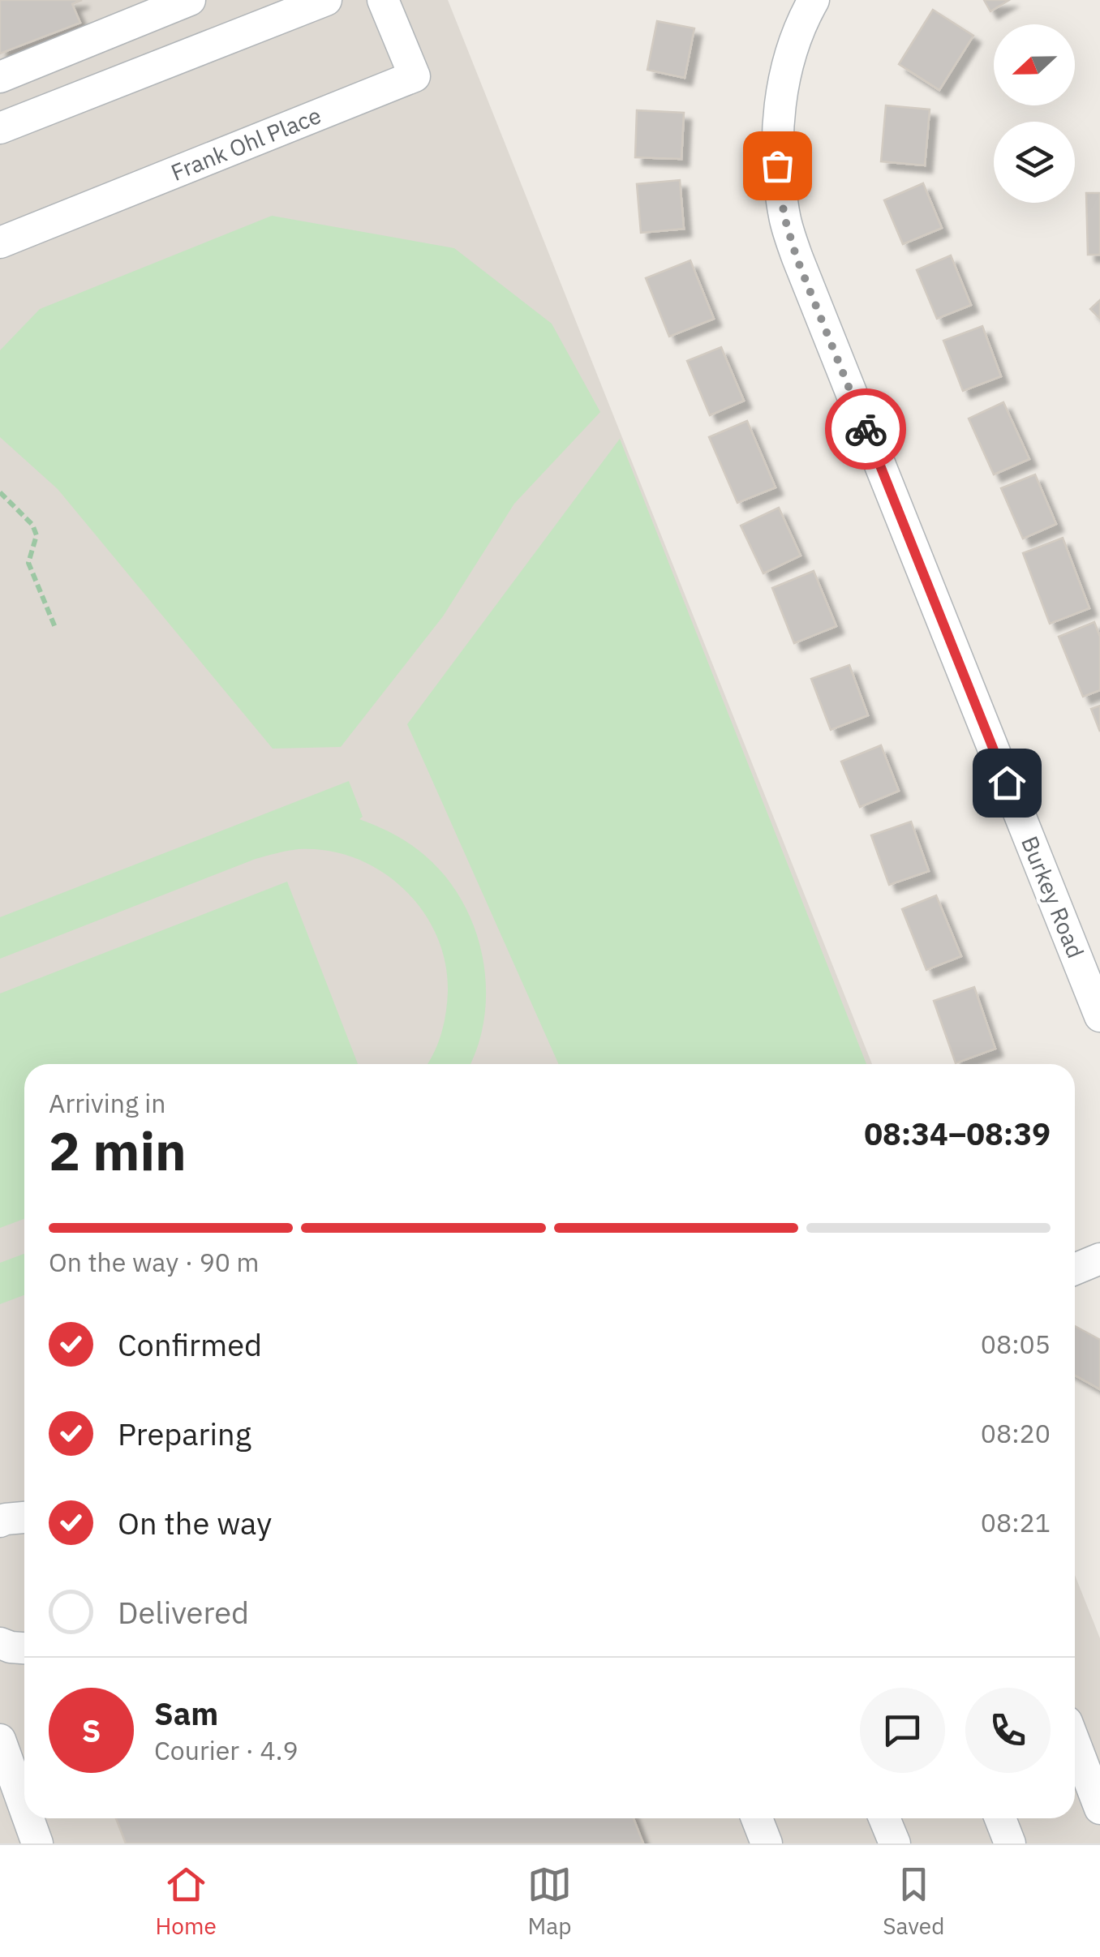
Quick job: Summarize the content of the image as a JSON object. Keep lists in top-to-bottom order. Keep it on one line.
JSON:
{"streets":{"street":["Frank Ohl Place","Burkey Road"]},"north":"left","page":{"heading":["2 min","Arriving in","08:34–08:39"],"panel":["Sam","Courier · 4.9"],"bar":"On the way · 90 m","list":[["Confirmed","08:05"],["Preparing","08:20"],["On the way","08:21"],"Delivered"],"round":"S","tabs":["Home","Map","Saved"]}}
